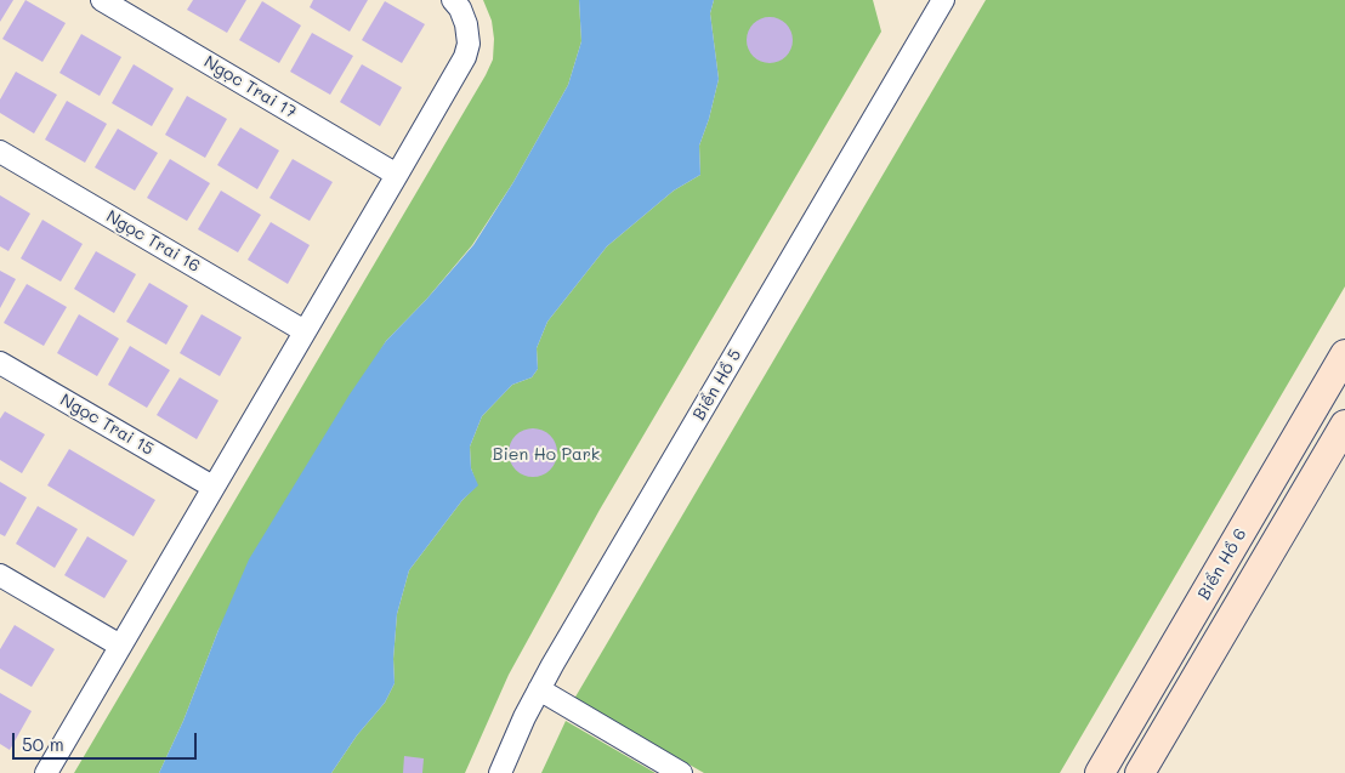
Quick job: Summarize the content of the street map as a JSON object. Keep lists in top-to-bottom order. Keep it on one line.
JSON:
{"streets":{"street":["Ngọc Trai 17","Ngọc Trai 16","Biển Hồ 5","Ngọc Trai 15","Biển Hồ 6"]},"parks":["Bien Ho Park"],"scale_bar":"50 m"}
